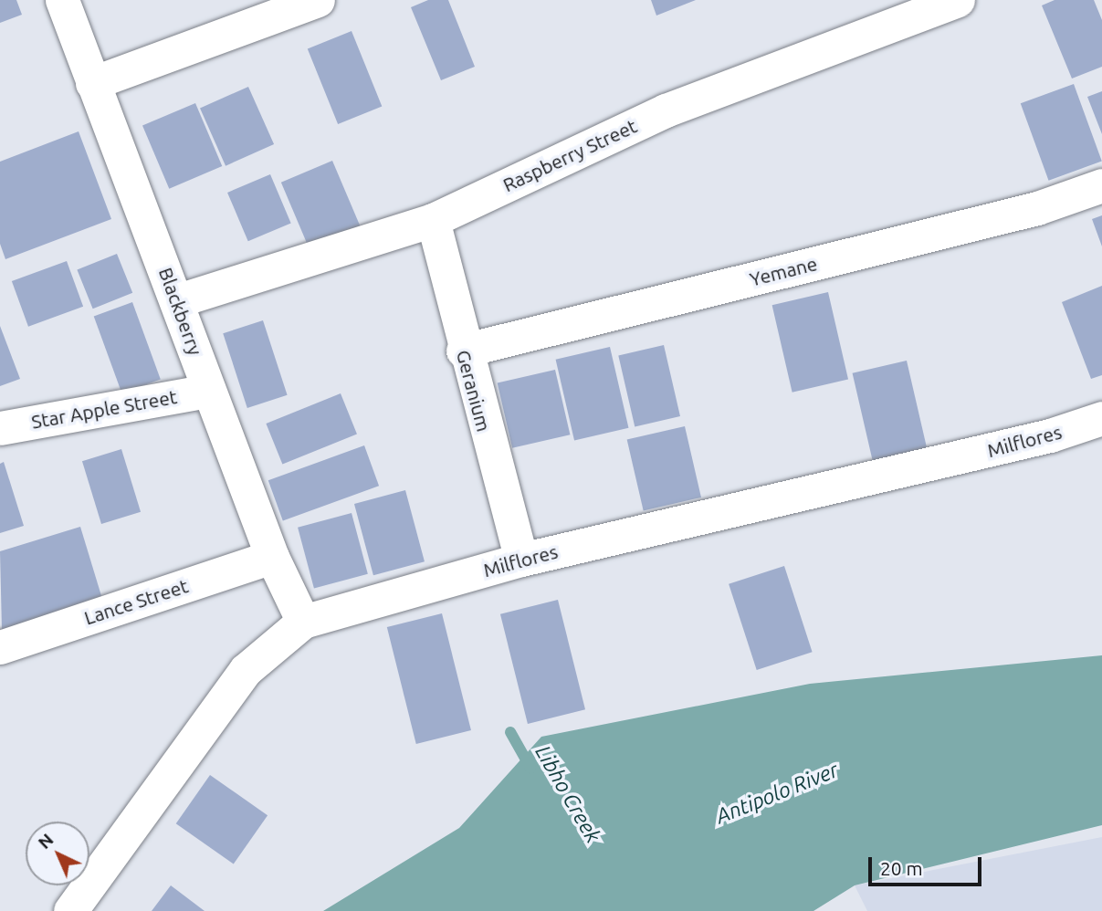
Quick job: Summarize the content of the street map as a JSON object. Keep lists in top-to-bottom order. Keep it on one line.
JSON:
{"streets":{"street":["Raspberry Street","Yemane","Blackberry","Geranium","Star Apple Street","Milflores","Lance Street"]},"crossings":[["Raspberry Street","Blackberry"],["Raspberry Street","Geranium"],["Yemane","Geranium"],["Blackberry","Star Apple Street"],["Blackberry","Milflores"],["Blackberry","Lance Street"],["Geranium","Milflores"]],"water":["Antipolo River","Libho Creek"],"scale_bar":"20 m","north":"top left"}
